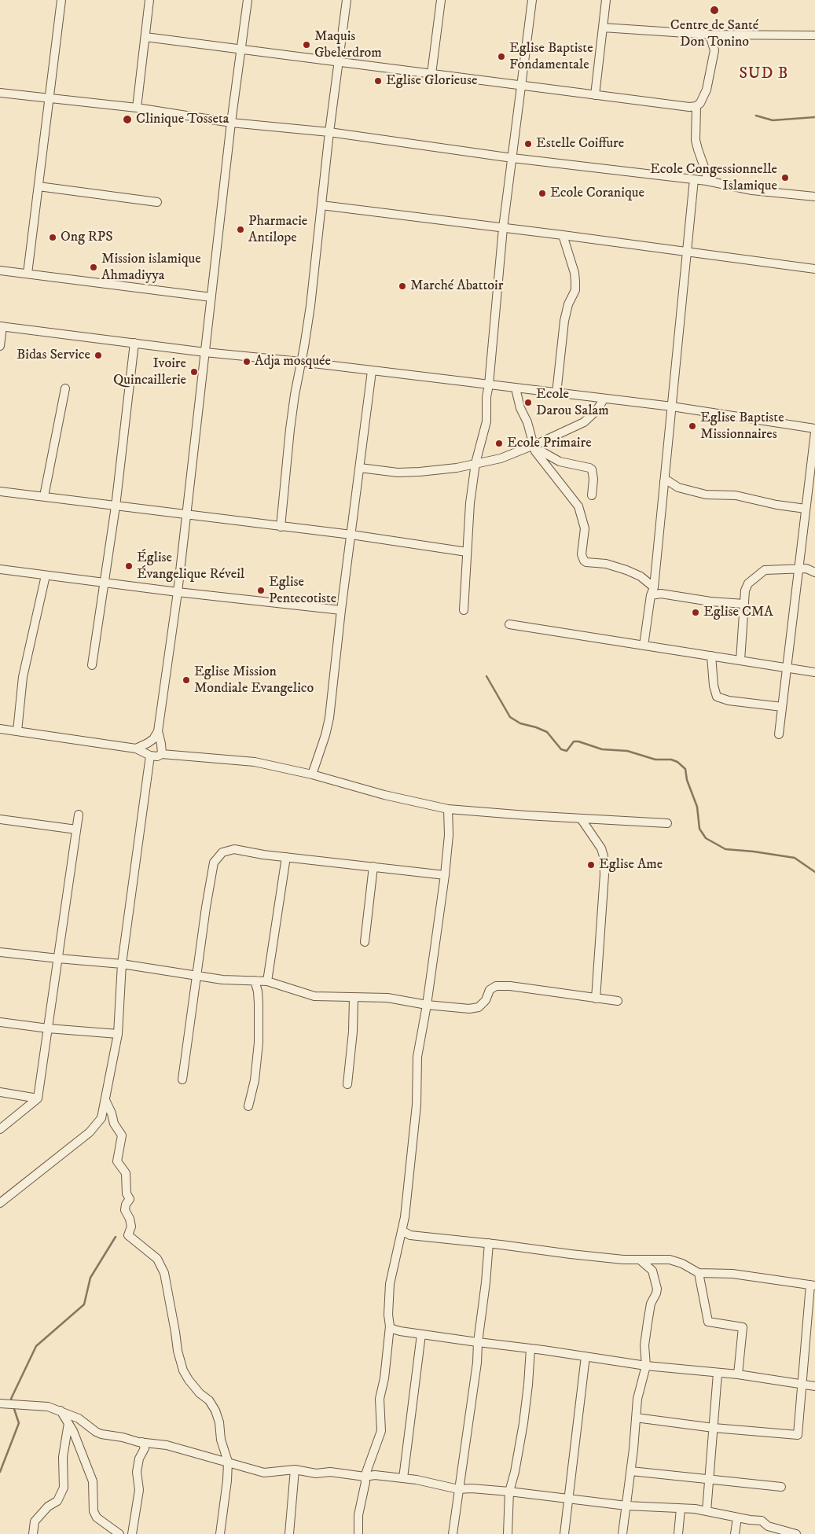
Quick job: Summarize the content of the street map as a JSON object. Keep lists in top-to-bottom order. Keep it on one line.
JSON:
{"districts":["SUD B"],"places":["Centre de Santé Don Tonino","Maquis Gbelerdrom","Eglise Baptiste Fondamentale","Eglise Glorieuse","Clinique Tosseta","Estelle Coiffure","Ecole Congessionnelle Islamique","Ecole Coranique","Pharmacie Antilope","Ong RPS","Mission islamique Ahmadiyya","Marché Abattoir","Bidas Service","Adja mosquée","Ivoire Quincaillerie","Ecole Darou Salam","Eglise Baptiste Missionnaires","Ecole Primaire","Église Évangelique Réveil","Eglise Pentecotiste","Eglise CMA","Eglise Mission Mondiale Evangelico","Eglise Ame"]}
